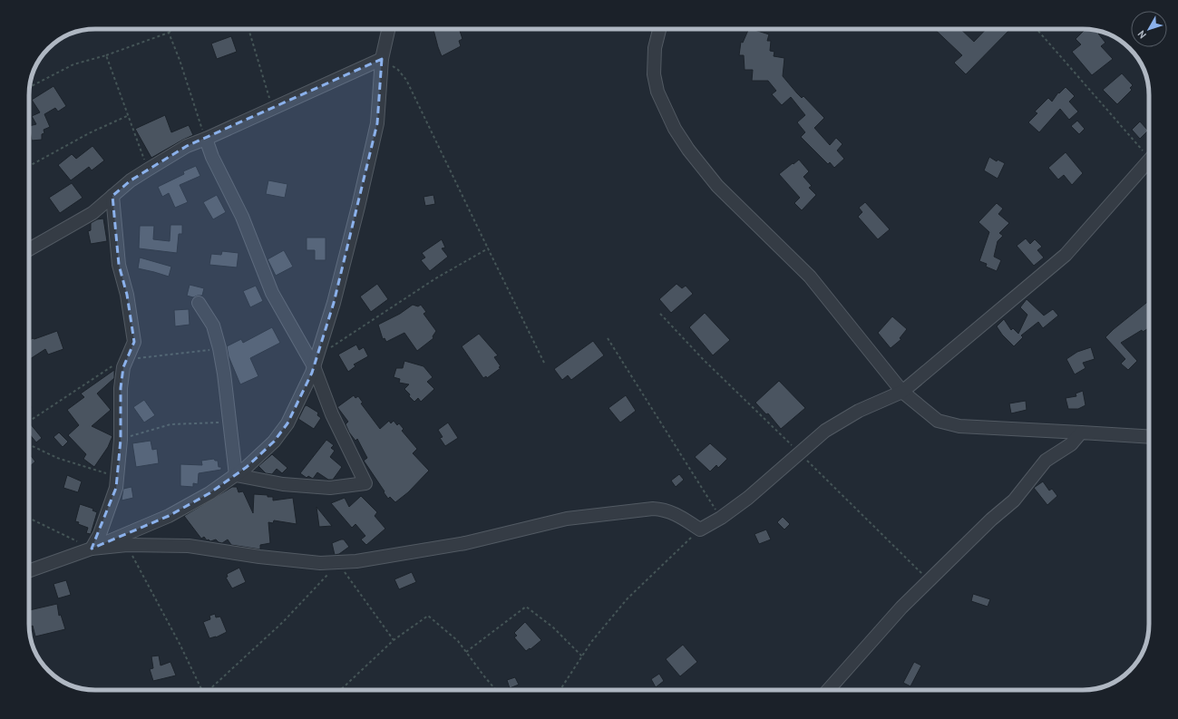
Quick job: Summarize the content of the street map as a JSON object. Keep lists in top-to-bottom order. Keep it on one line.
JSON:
{"north":"bottom left"}
